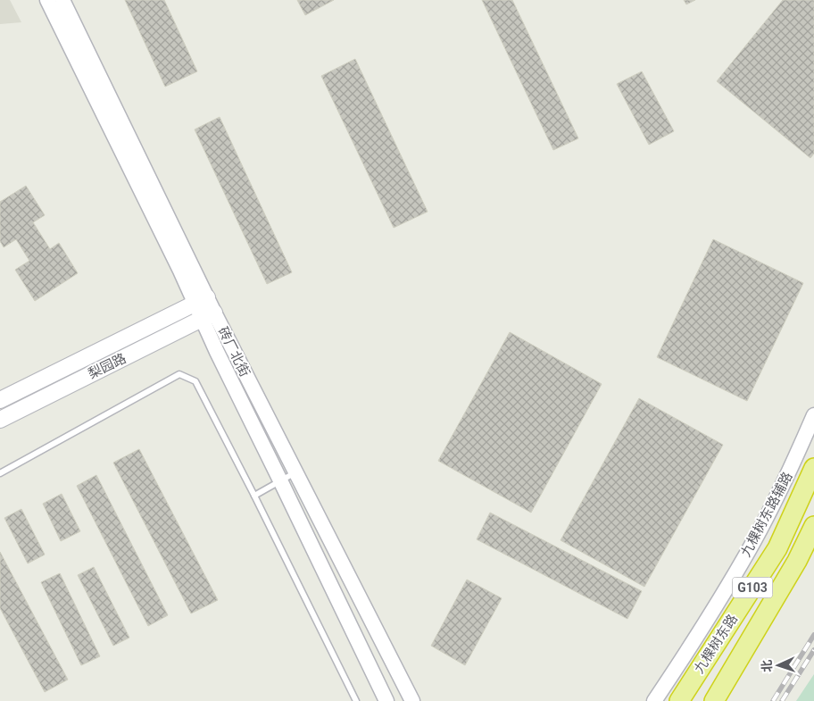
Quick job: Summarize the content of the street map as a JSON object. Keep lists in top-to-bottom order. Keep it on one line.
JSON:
{"streets":{"highway":["G103","九棵树东路"],"main road":["梨园路"],"street":["砖厂北街","九棵树东路辅路"]},"crossings":[["砖厂北街","梨园路"]],"north":"left"}
